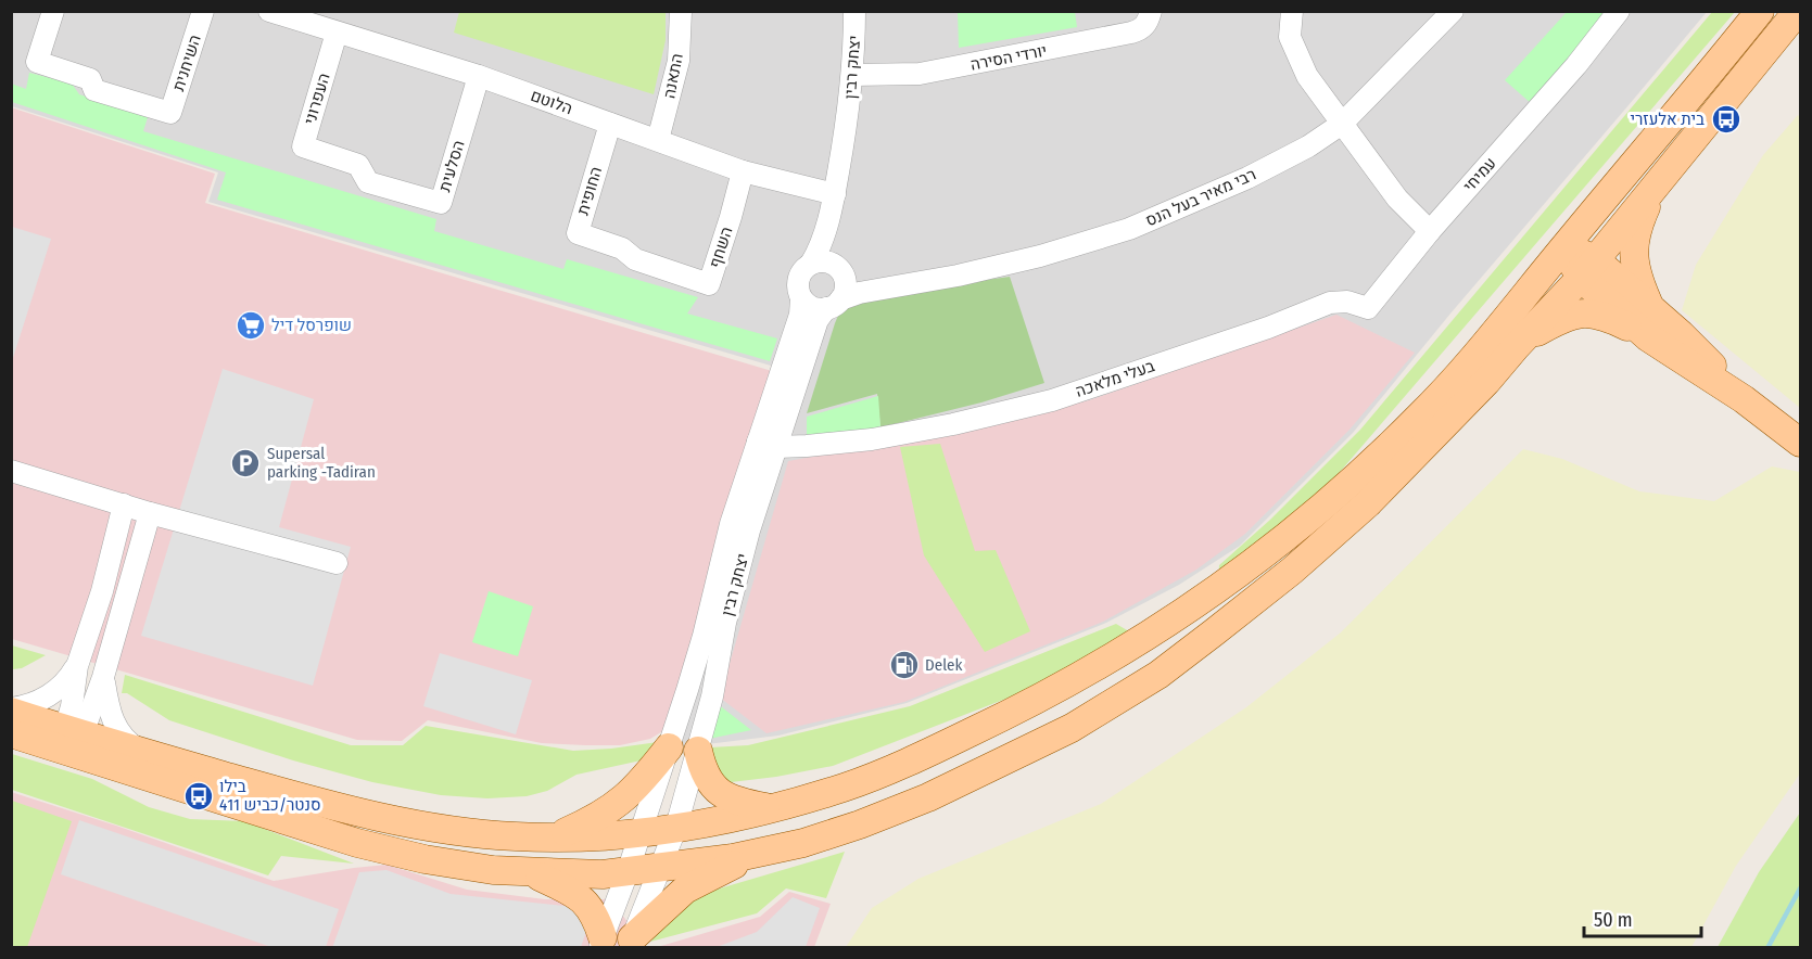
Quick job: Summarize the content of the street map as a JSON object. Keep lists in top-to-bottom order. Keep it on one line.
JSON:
{"streets":{"street":["יורדי הסירה","השיחנית","יצחק רבין","התאנה","העפרוני","הלוטם","הסלעית","עמיחי","החופית","רבי מאיר בעל הנס","השחף","בעלי מלאכה"]},"crossings":[["יורדי הסירה","יצחק רבין"],["יצחק רבין","הלוטם"],["יצחק רבין","רבי מאיר בעל הנס"],["יצחק רבין","בעלי מלאכה"],["התאנה","הלוטם"],["העפרוני","הלוטם"],["העפרוני","הסלעית"],["הלוטם","הסלעית"],["הלוטם","החופית"],["הלוטם","השחף"],["עמיחי","בעלי מלאכה"],["החופית","השחף"]],"places":{"bus stop":["בית אלעזרי","בילו סנטר/כביש 411"],"supermarket":["שופרסל דיל"],"parking":["Supersal parking -Tadiran"],"fuel station":["Delek"]},"scale_bar":"50 m"}
